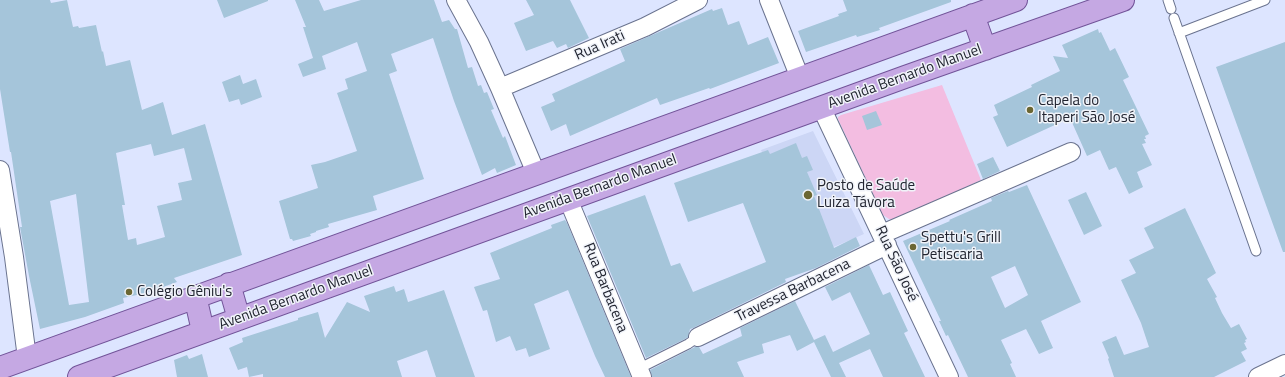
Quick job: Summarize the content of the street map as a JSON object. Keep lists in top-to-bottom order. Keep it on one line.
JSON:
{"streets":{"main road":["Avenida Bernardo Manuel"],"street":["Rua Irati","Rua São José","Rua Barbacena","Travessa Barbacena"]},"crossings":[["Avenida Bernardo Manuel","Rua São José"],["Avenida Bernardo Manuel","Rua Barbacena"],["Rua São José","Travessa Barbacena"]],"places":["Capela do Itaperi São José","Posto de Saúde Luiza Távora","Spettu's Grill Petiscaria","Colégio Gêniu's"]}
